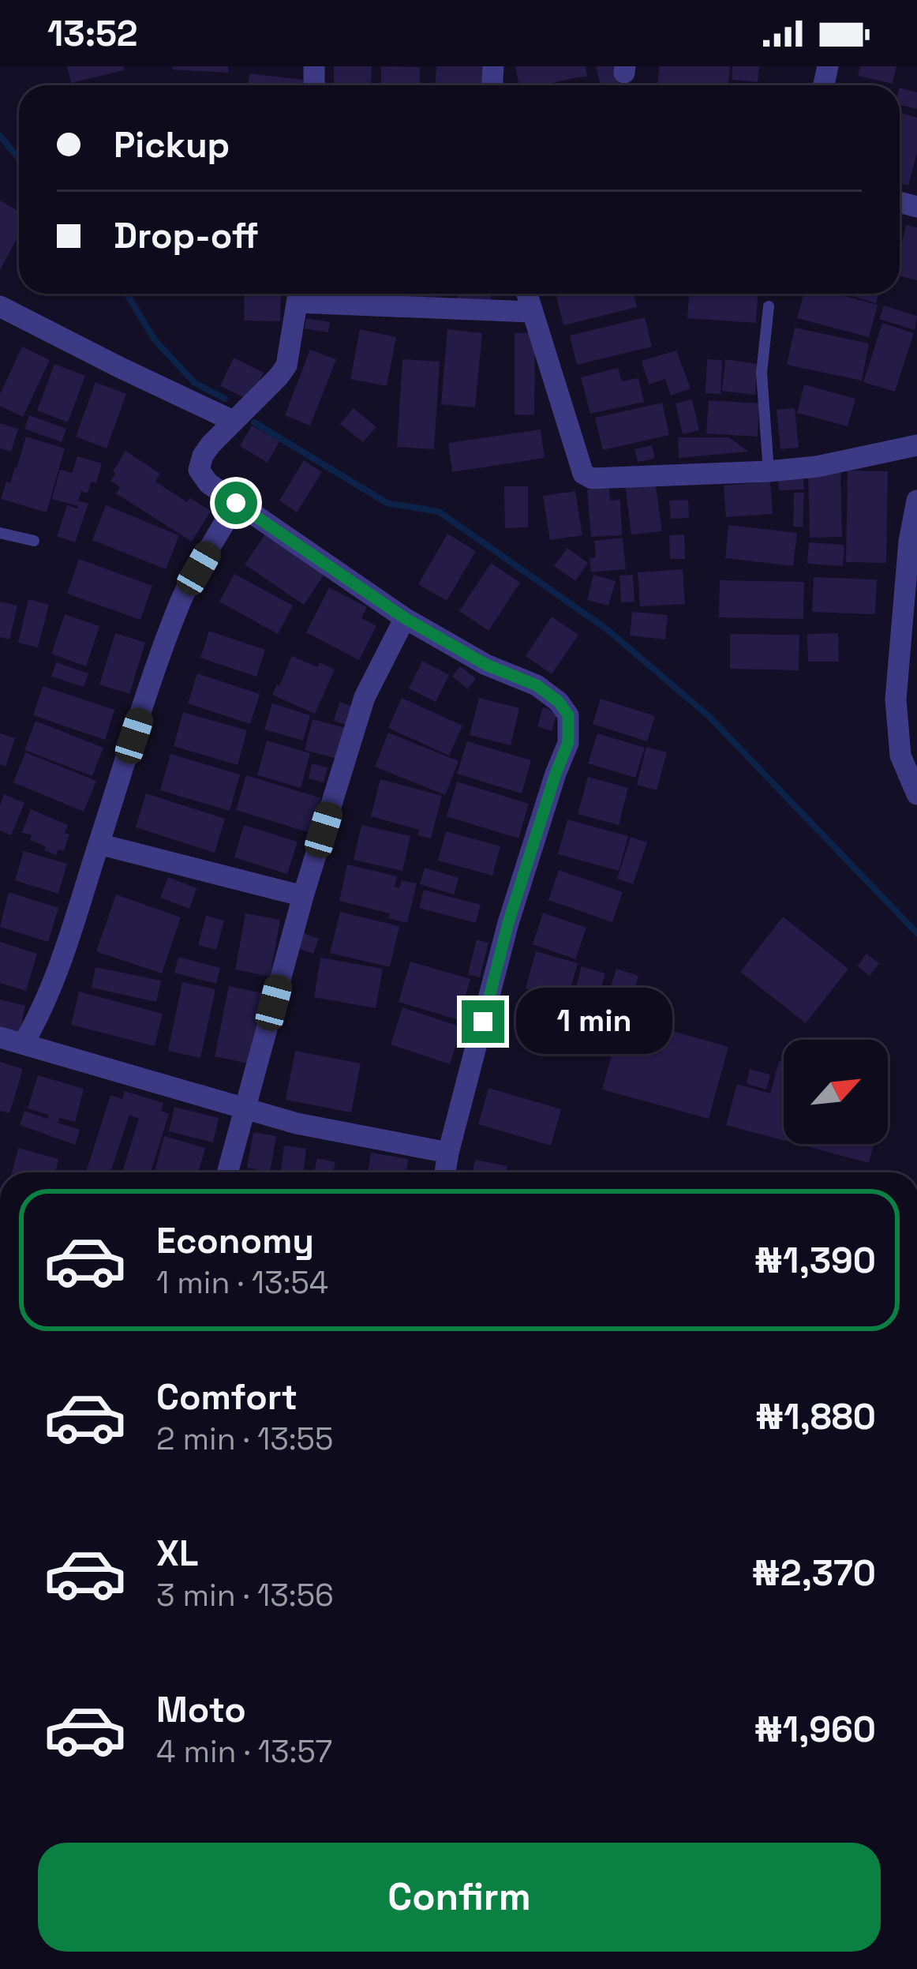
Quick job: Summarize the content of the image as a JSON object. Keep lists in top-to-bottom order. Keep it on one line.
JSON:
{"north":"top right","page":{"status":"13:52","banner":["Pickup","Drop-off"],"bubble":"1 min","list":[{"name":"Economy","note":"1 min · 13:54","value":"₦1,390"},{"name":"Comfort","note":"2 min · 13:55","value":"₦1,880"},{"name":"XL","note":"3 min · 13:56","value":"₦2,370"},{"name":"Moto","note":"4 min · 13:57","value":"₦1,960"}],"buttons":"Confirm"}}
